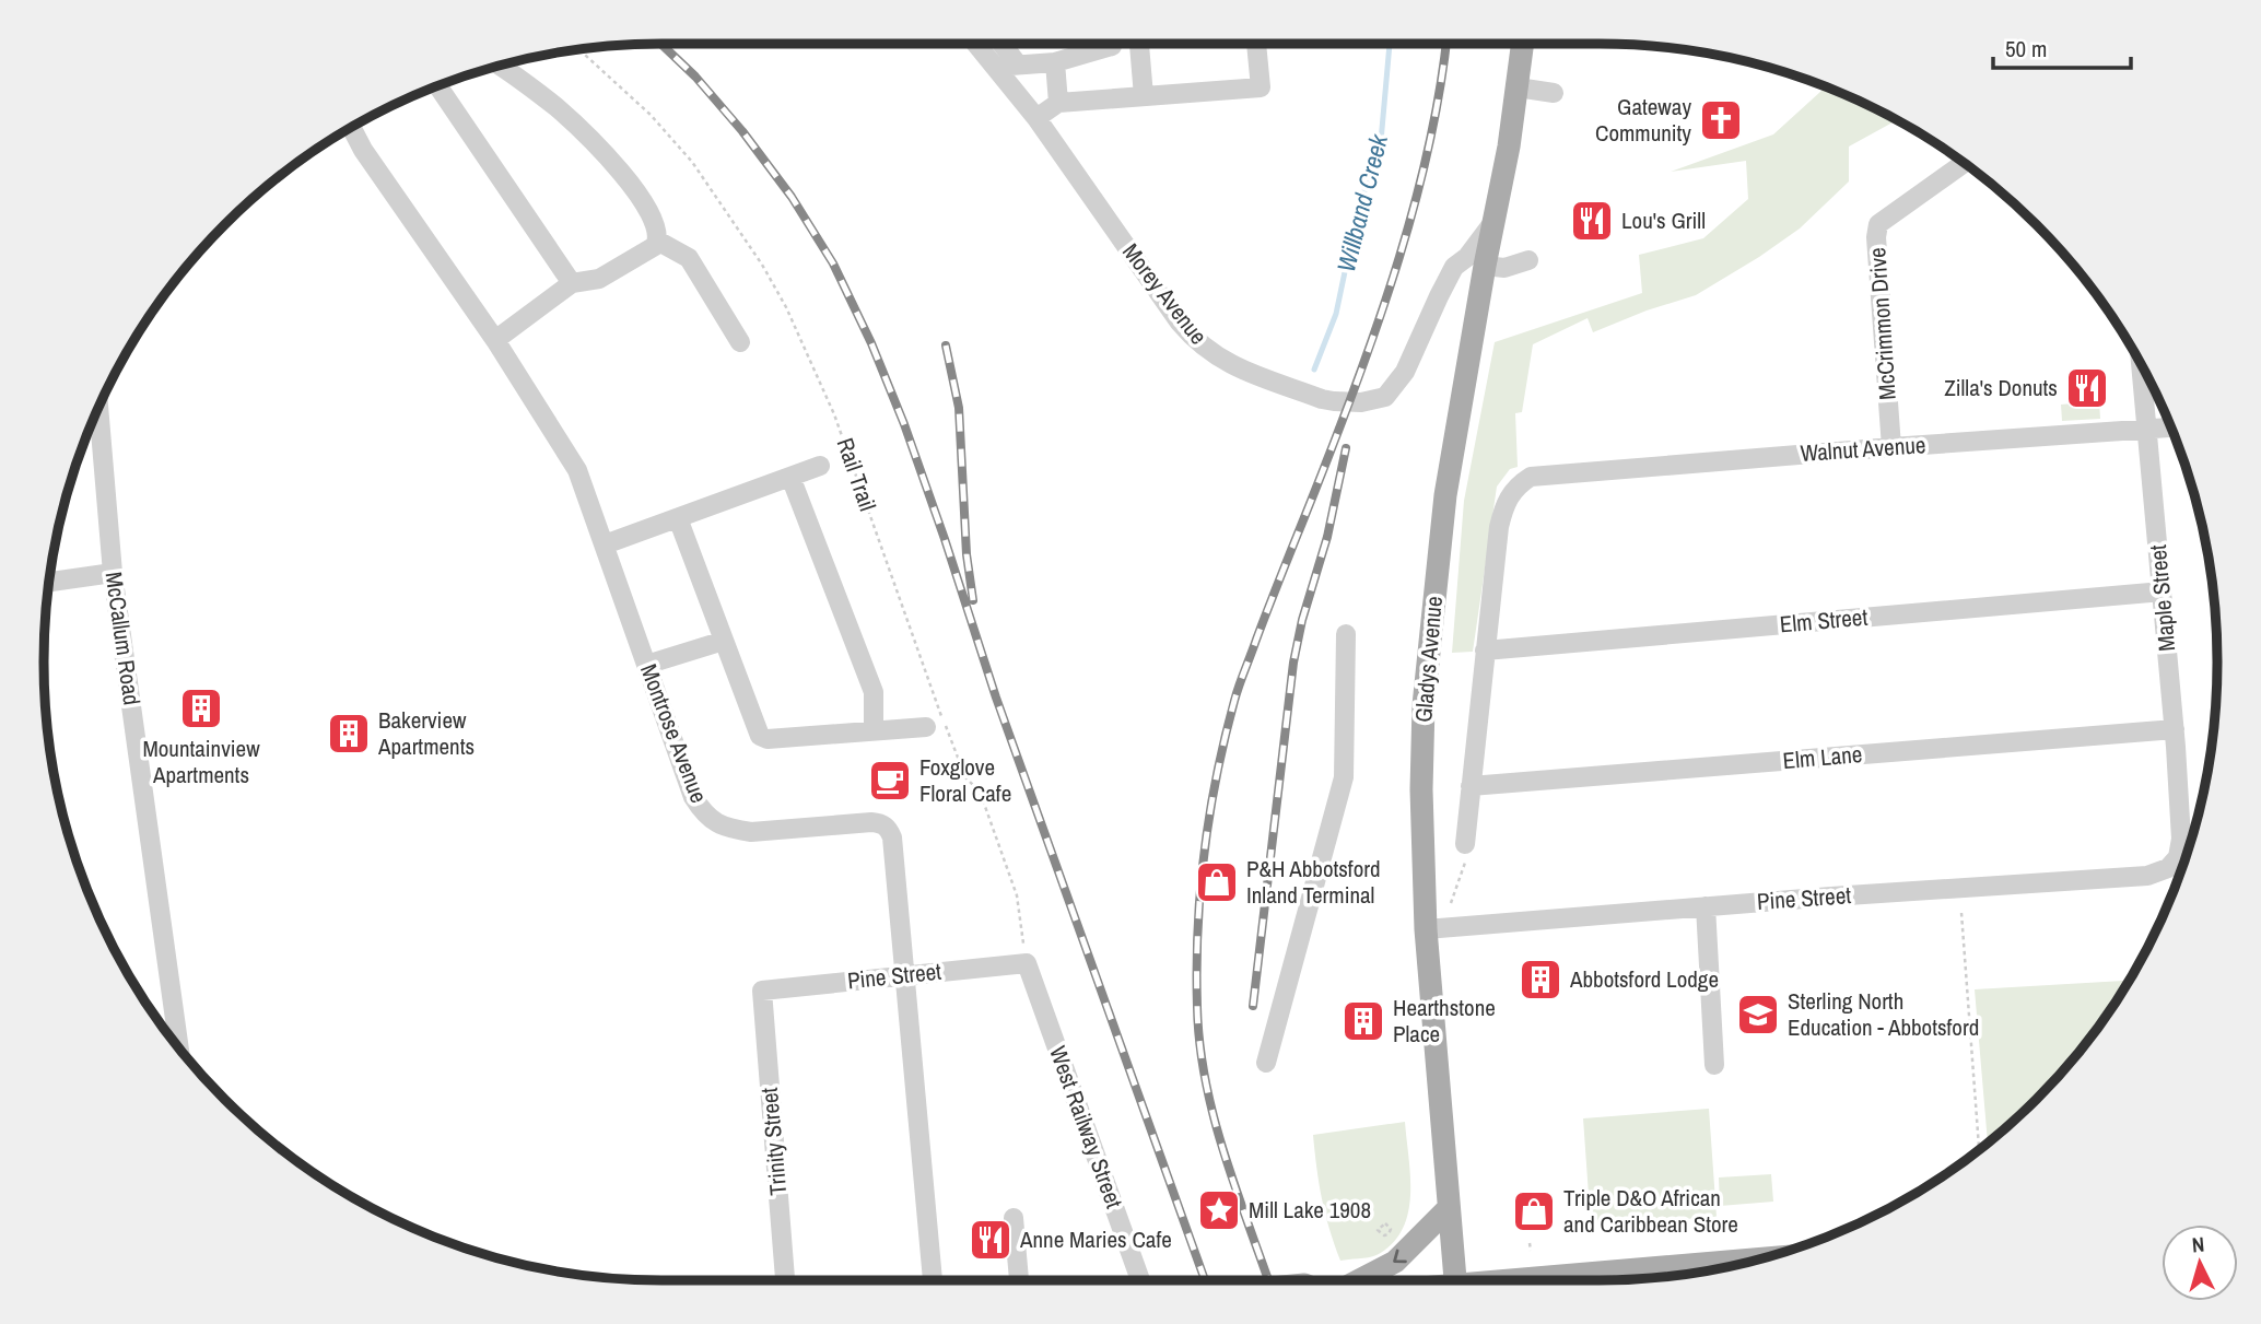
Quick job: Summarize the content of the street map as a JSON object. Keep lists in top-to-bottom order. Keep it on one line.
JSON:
{"streets":{"main road":["Gladys Avenue"],"street":["Morey Avenue","McCrimmon Drive","Walnut Avenue","Maple Street","Elm Street","McCallum Road","Montrose Avenue","Elm Lane","Pine Street","West Railway Street","Trinity Street"],"path":["Rail Trail"]},"crossings":[["Morey Avenue","Gladys Avenue"],["McCrimmon Drive","Walnut Avenue"],["Walnut Avenue","Maple Street"],["Walnut Avenue","Elm Street"],["Rail Trail","Pine Street"],["Rail Trail","West Railway Street"],["Maple Street","Elm Street"],["Maple Street","Elm Lane"],["Maple Street","Pine Street"],["Gladys Avenue","Pine Street"],["Montrose Avenue","Pine Street"],["Pine Street","West Railway Street"],["Pine Street","Trinity Street"]],"water":["Willband Creek"],"places":{"church":["Gateway Community"],"restaurant":["Lou's Grill","Zilla's Donuts","Anne Maries Cafe"],"building":["Mountainview Apartments","Bakerview Apartments","Abbotsford Lodge","Hearthstone Place"],"cafe":["Foxglove Floral Cafe"],"shop":["P&H Abbotsford Inland Terminal","Triple D&O African and Caribbean Store"],"school or university":["Sterling North Education - Abbotsford"],"place":["Mill Lake 1908"]},"scale_bar":"50 m","north":"top"}
